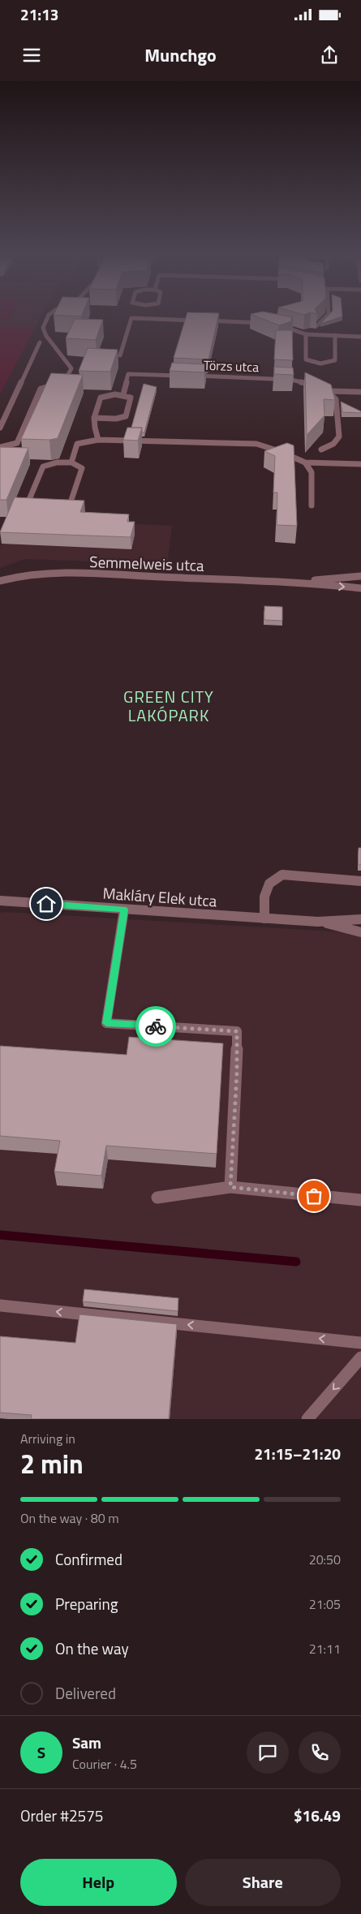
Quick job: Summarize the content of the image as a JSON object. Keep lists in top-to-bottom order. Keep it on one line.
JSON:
{"streets":{"street":["Törzs utca","Semmelweis utca","Makláry Elek utca"]},"districts":["GREEN CITY LAKÓPARK"],"page":{"status":"21:13","header":"Munchgo","heading":["2 min","Arriving in","21:15–21:20"],"panel":["Sam","Courier · 4.5","Order #2575","$16.49"],"bar":"On the way · 80 m","list":[["Confirmed","20:50"],["Preparing","21:05"],["On the way","21:11"],"Delivered"],"round":"S","buttons":["Help","Share"]}}
